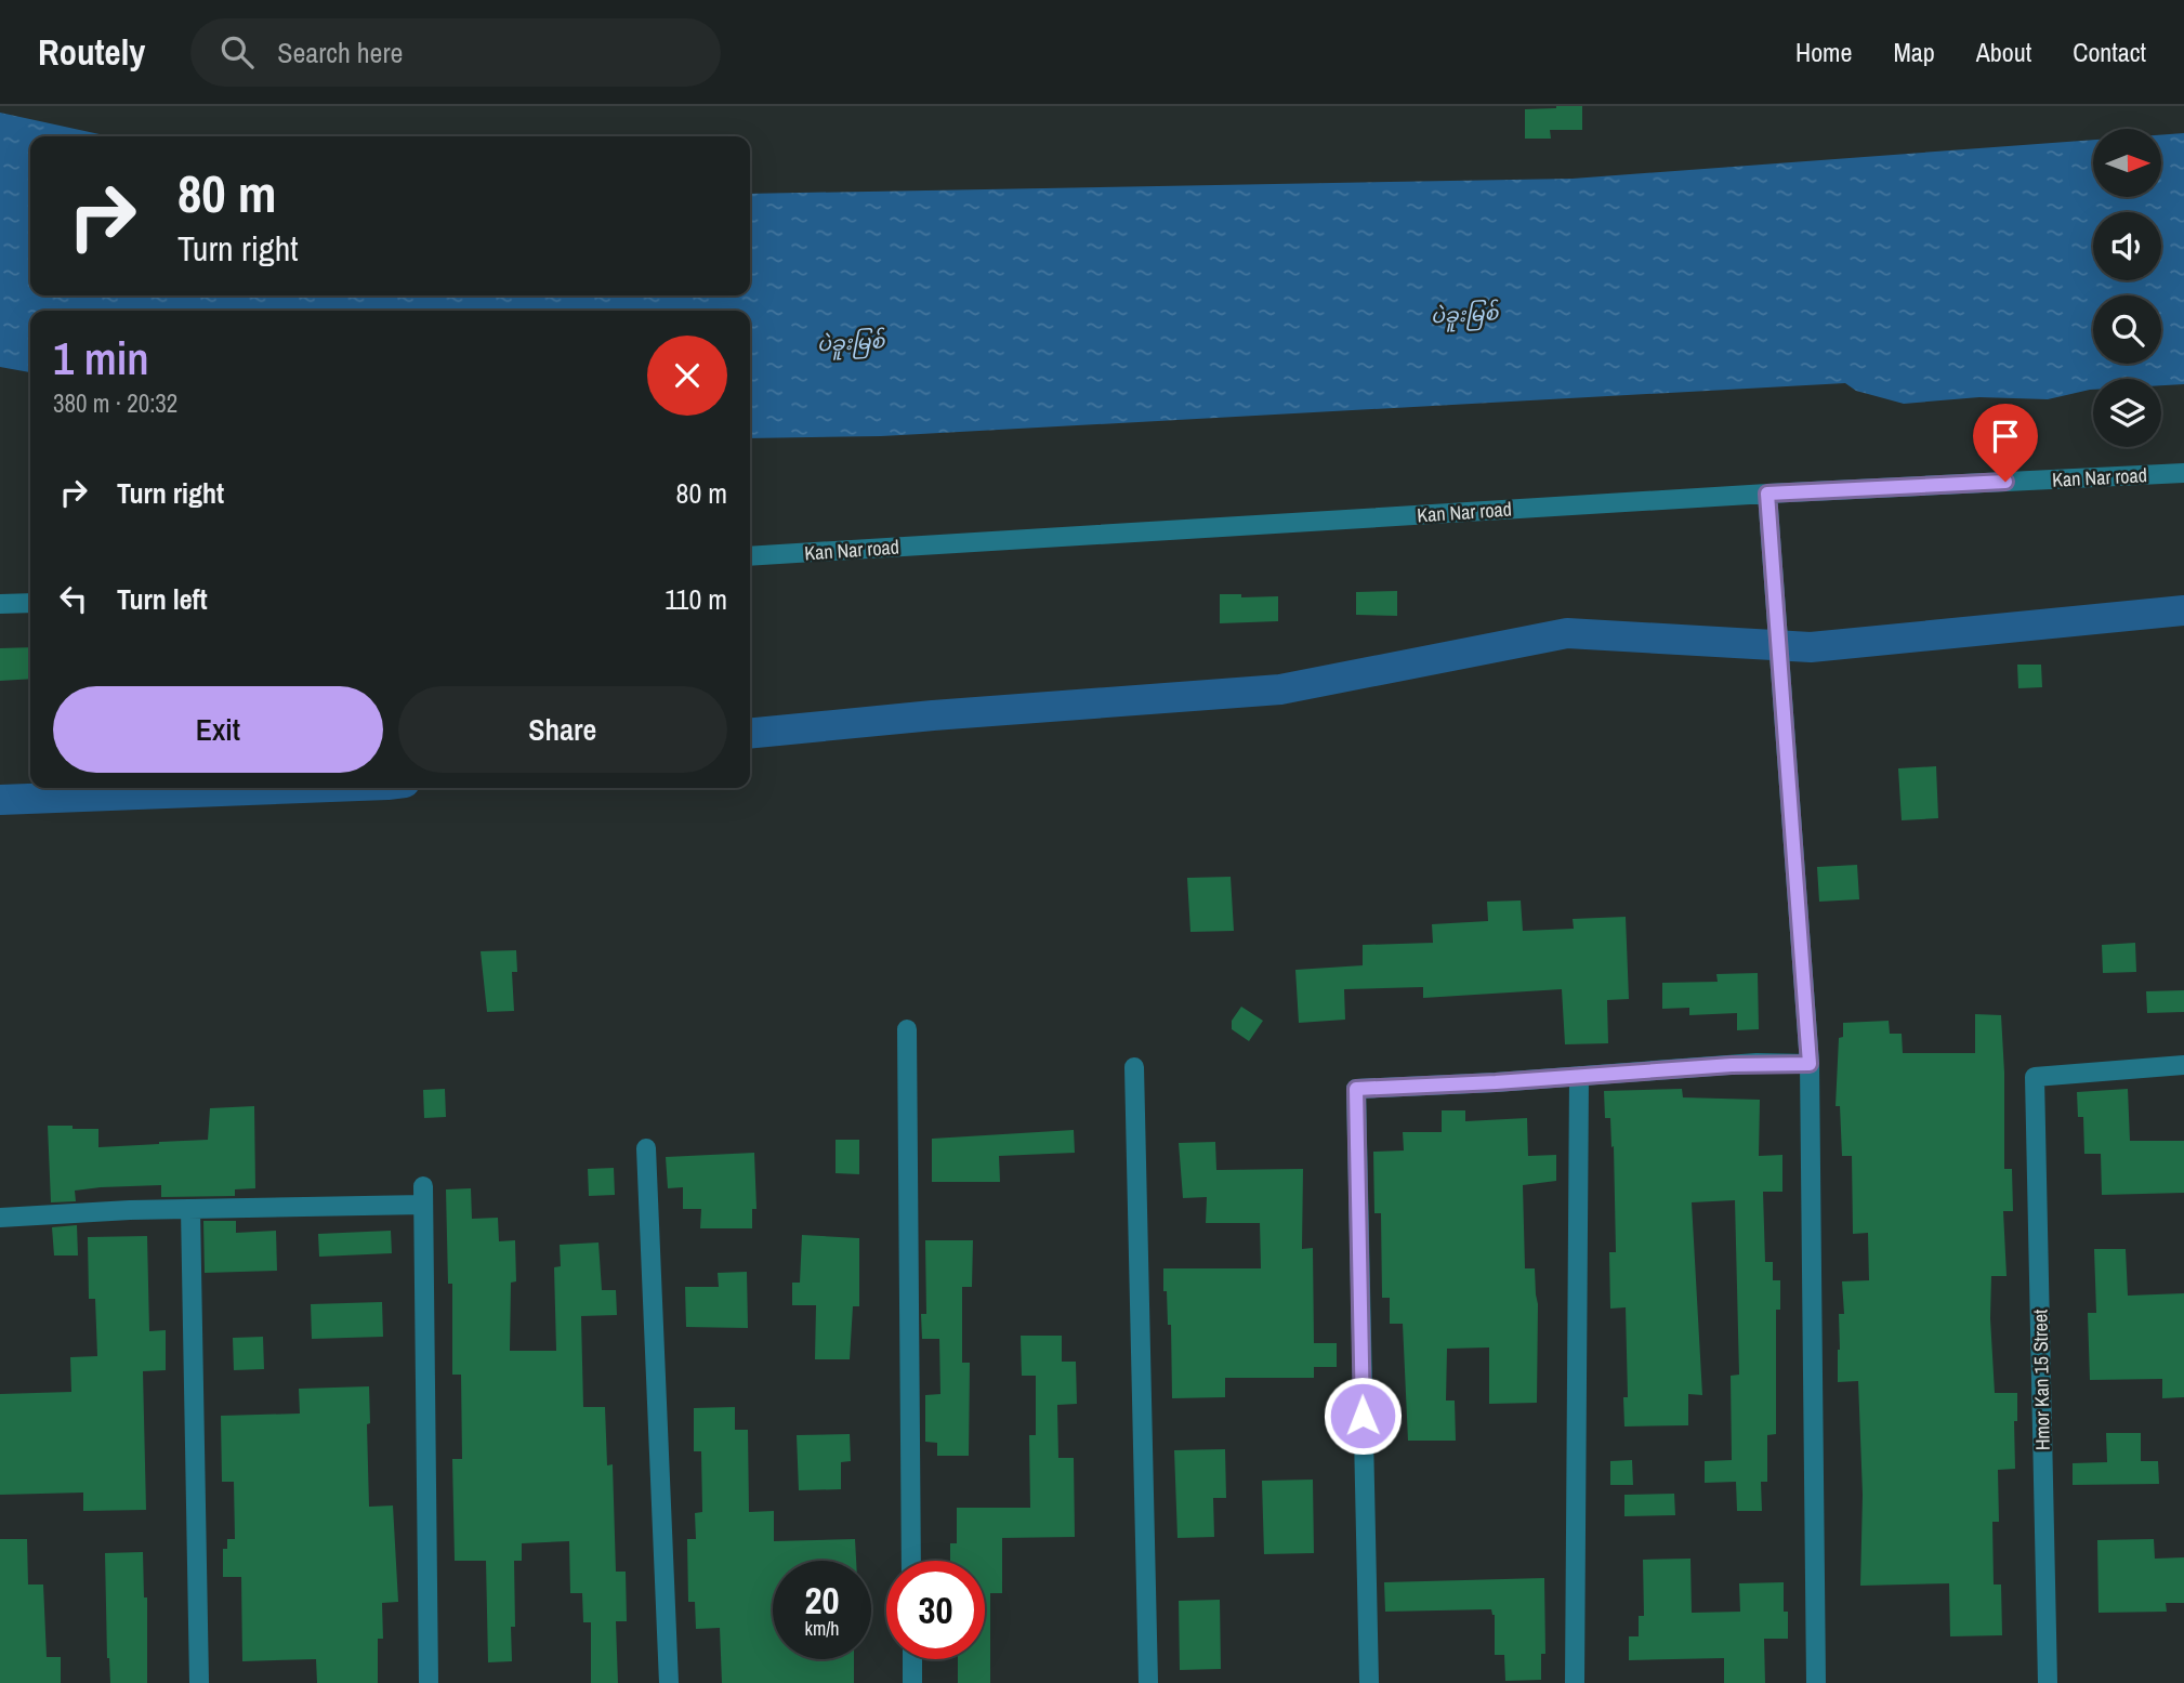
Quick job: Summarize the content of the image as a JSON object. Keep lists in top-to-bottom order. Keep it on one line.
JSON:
{"streets":{"street":["Kan Nar road","Hmor Kan 15 Street"]},"water":["ပဲခူးမြစ်"],"north":"right","page":{"header":"Routely","search":"Search here","nav":["Home","Map","About","Contact"],"turn":["80 m","Turn right"],"heading":["1 min","380 m · 20:32"],"list":[{"name":"Turn right","value":"80 m"},{"name":"Turn left","value":"110 m"}],"buttons":["Exit","Share"],"speed":"20 km/h","limit":"30"}}
